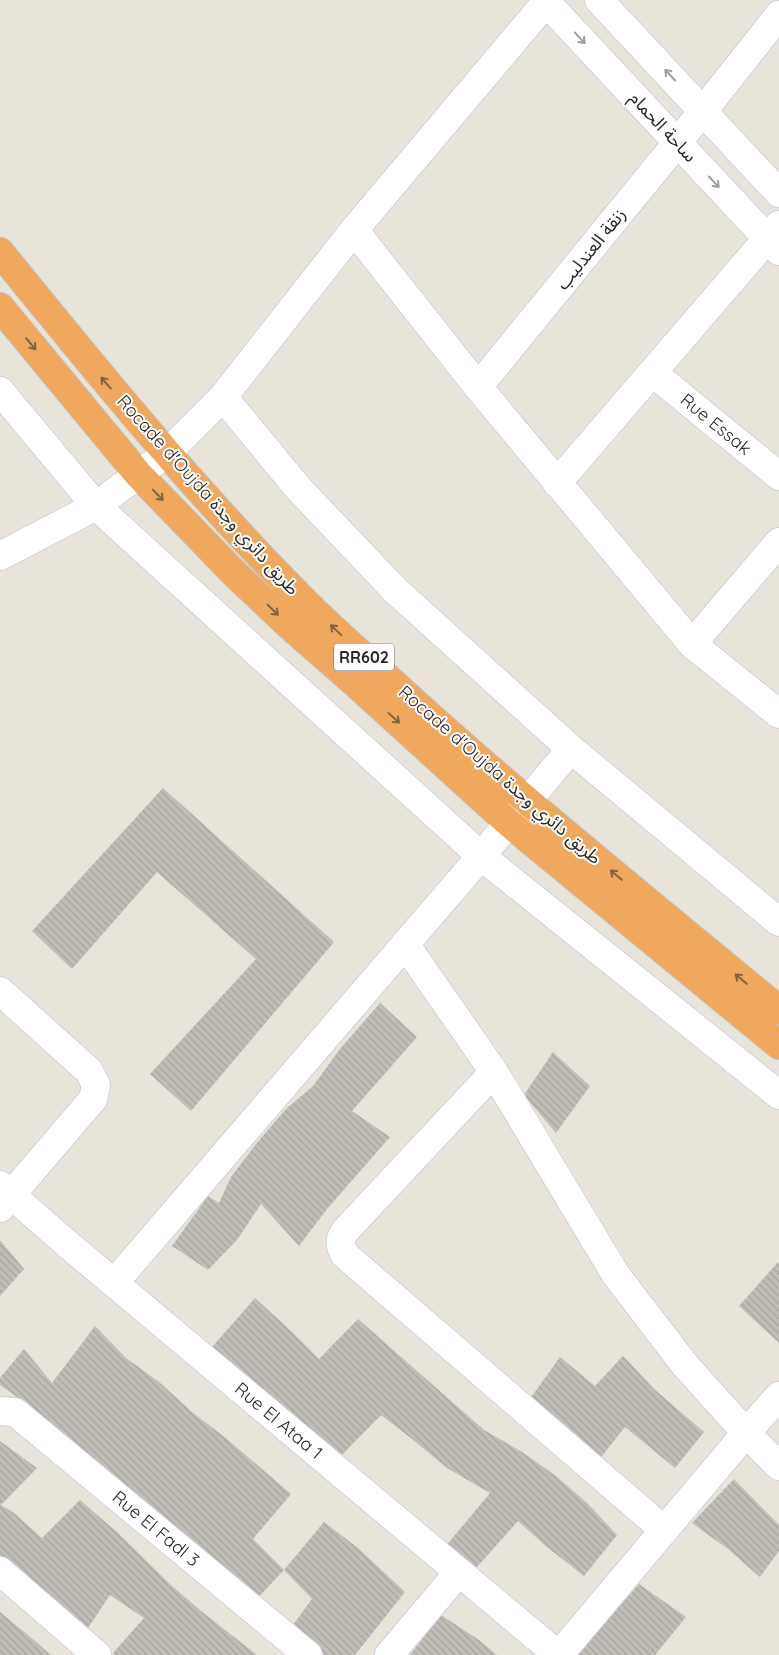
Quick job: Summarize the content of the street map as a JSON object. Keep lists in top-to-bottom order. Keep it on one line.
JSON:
{"streets":{"highway":["Rocade d'Oujda طريق دائري وجدة","RR602"],"street":["ساحة الحمام","زنقة العندليب","Rue Essak","Rue El Ataa 1","Rue El Fadl 3"]},"crossings":[["ساحة الحمام","زنقة العندليب"]]}
